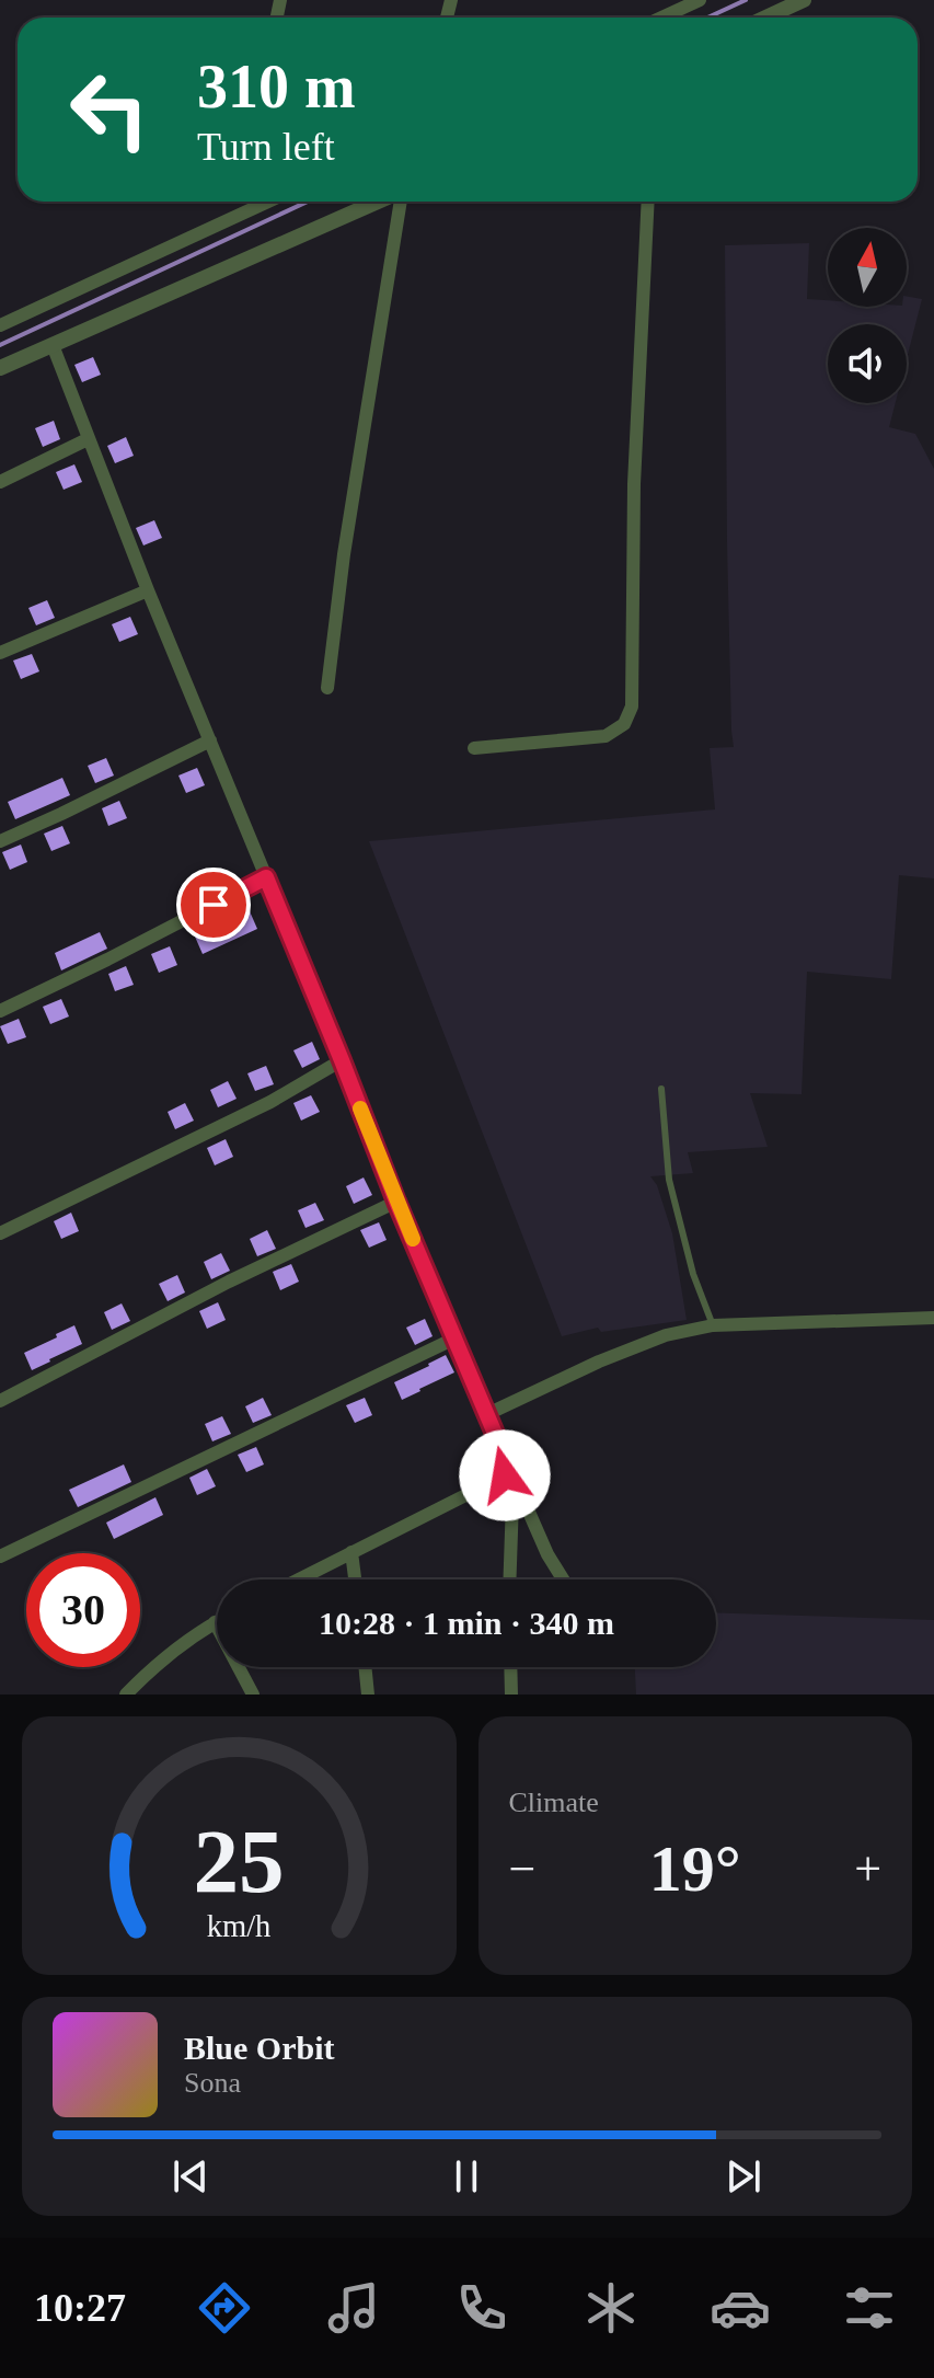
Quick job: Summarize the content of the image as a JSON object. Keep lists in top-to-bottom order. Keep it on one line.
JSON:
{"north":"top","page":{"turn":["310 m","Turn left"],"limit":"30","trip":"10:28 · 1 min · 340 m","tile":"Climate","heat":["−","19°","+"],"song":["Blue Orbit","Sona"],"tabs":"10:27","gauge":["25","km/h"]}}
